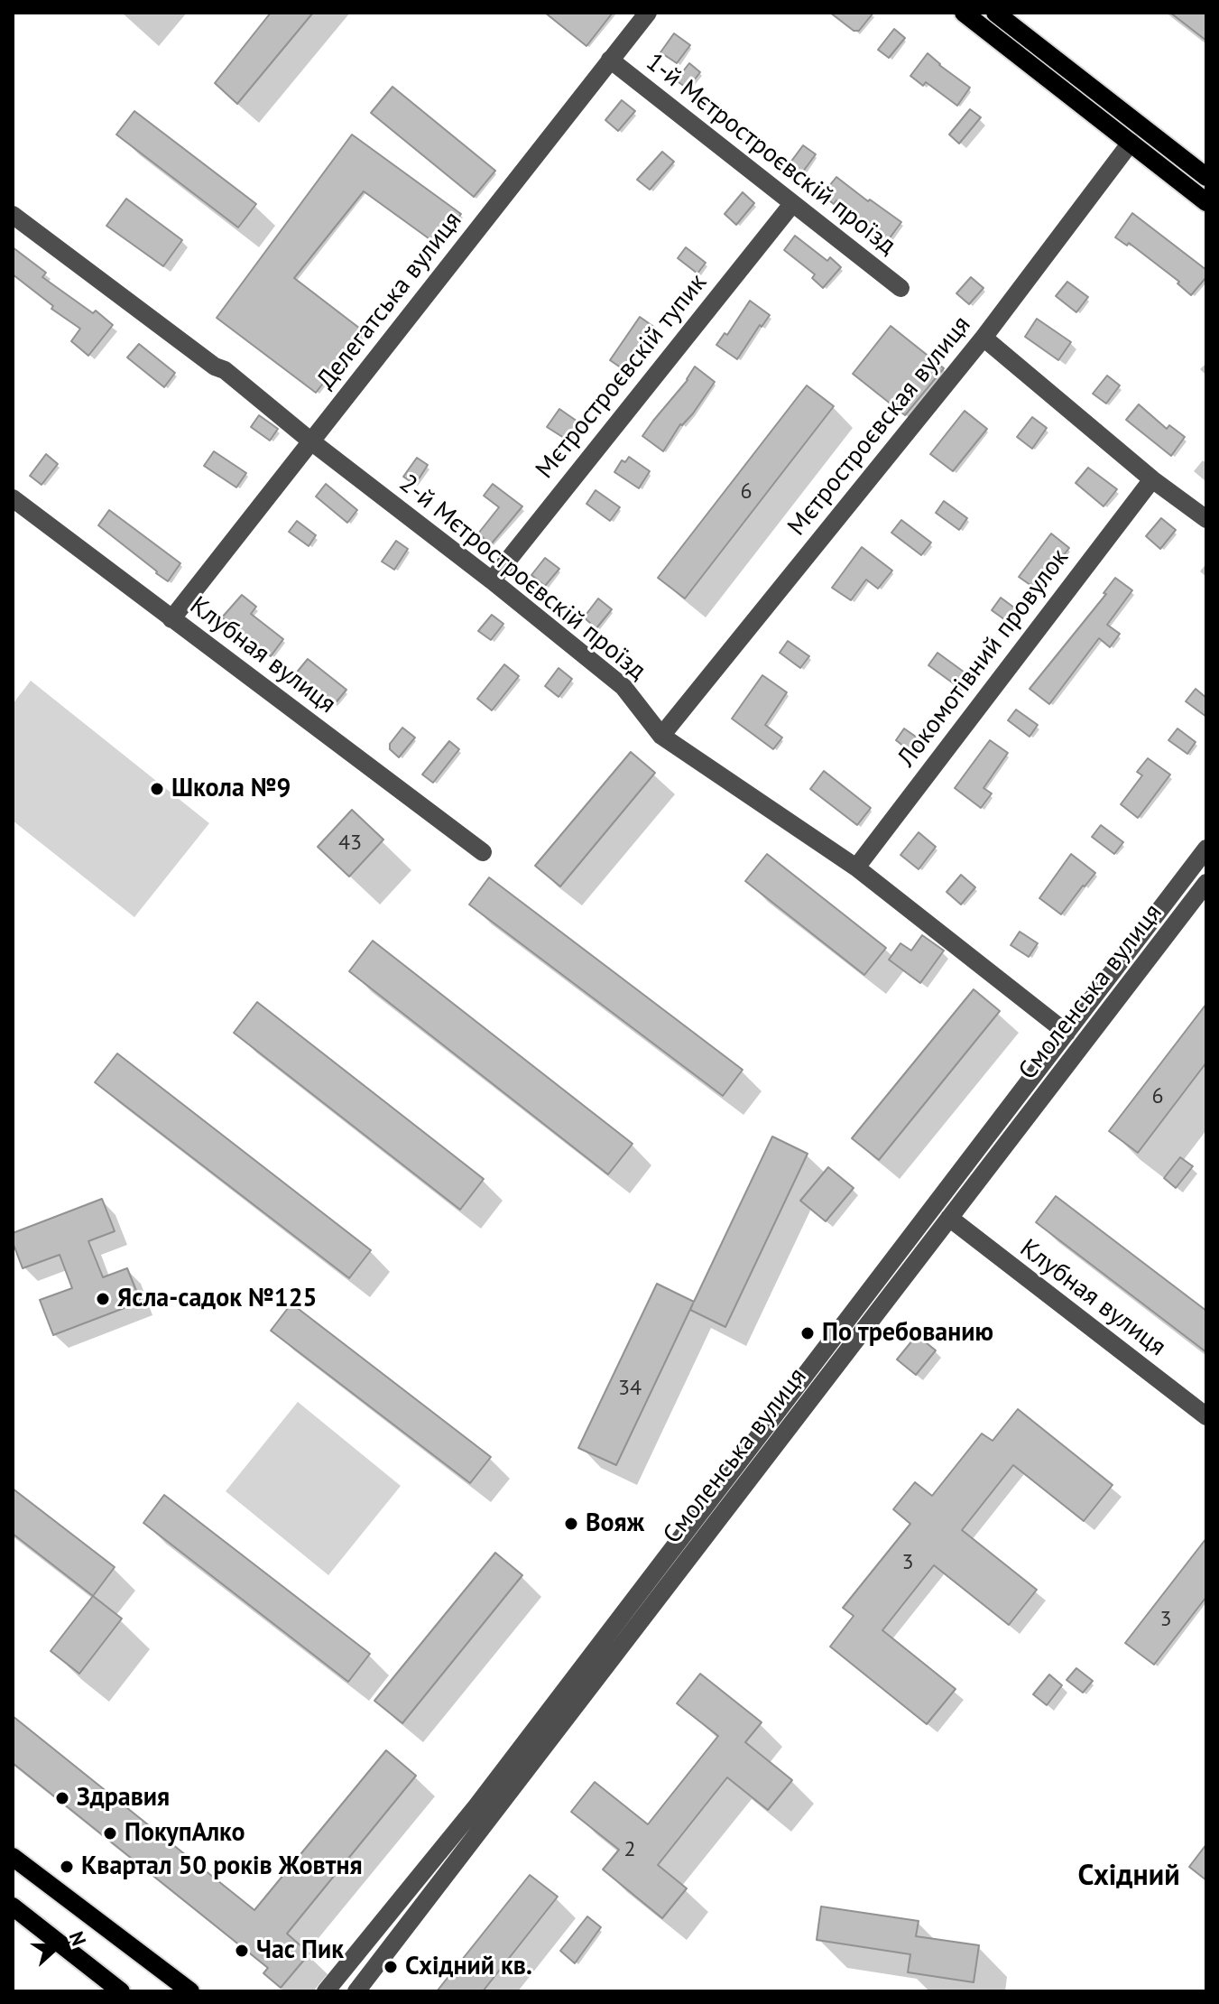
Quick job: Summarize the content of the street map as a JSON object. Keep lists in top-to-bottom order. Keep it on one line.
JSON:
{"streets":{"street":["1-й Мєтростроєвскій проїзд","Делегатська вулиця","Мєтростроєвскій тупик","Мєтростроєвская вулиця","2-й Мєтростроєвскій проїзд","Клубная вулиця","Локомотівний провулок","Смоленська вулиця"]},"crossings":[["1-й Мєтростроєвскій проїзд","Делегатська вулиця"],["1-й Мєтростроєвскій проїзд","Мєтростроєвскій тупик"],["Делегатська вулиця","2-й Мєтростроєвскій проїзд"],["Делегатська вулиця","Клубная вулиця"],["Мєтростроєвскій тупик","2-й Мєтростроєвскій проїзд"],["Мєтростроєвская вулиця","2-й Мєтростроєвскій проїзд"],["2-й Мєтростроєвскій проїзд","Локомотівний провулок"],["2-й Мєтростроєвскій проїзд","Смоленська вулиця"],["Клубная вулиця","Смоленська вулиця"]],"districts":["Східний"],"places":["Школа №9","Ясла-садок №125","По требованию","Вояж","Здравия","ПокупАлко","Квартал 50 років Жовтня","Час Пик","Східний кв."],"house_numbers":["6","43","6","34","3","3","2"],"north":"right"}
